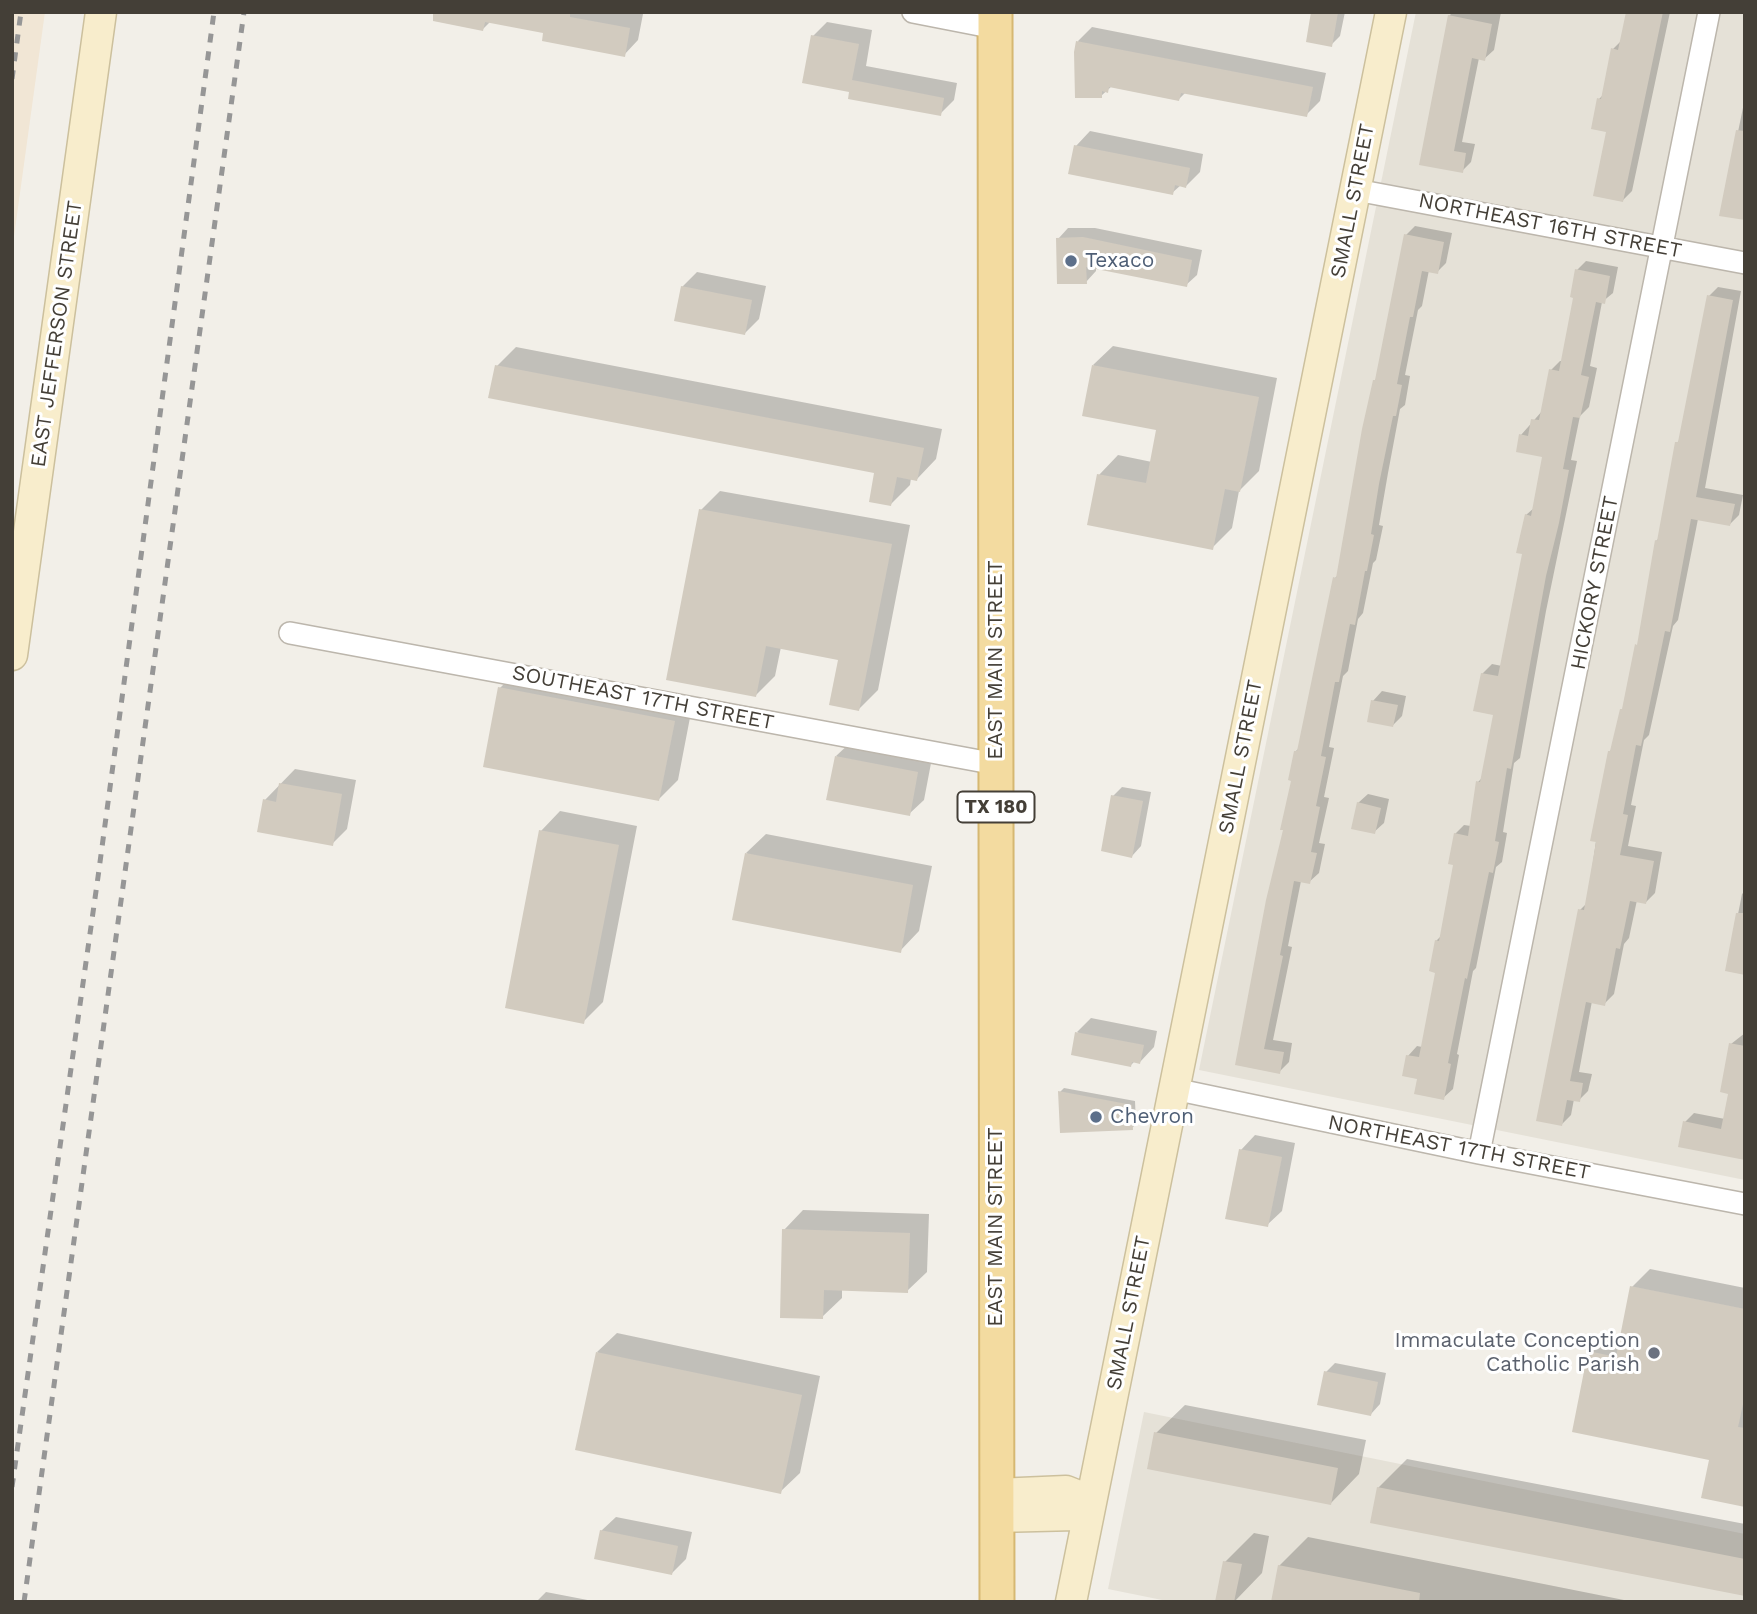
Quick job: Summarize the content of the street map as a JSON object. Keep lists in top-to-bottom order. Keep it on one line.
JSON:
{"streets":{"main road":["EAST MAIN STREET","TX 180"],"street":["SMALL STREET","NORTHEAST 16TH STREET","EAST JEFFERSON STREET","HICKORY STREET","SOUTHEAST 17TH STREET","NORTHEAST 17TH STREET"]},"crossings":[["SMALL STREET","NORTHEAST 16TH STREET"],["SMALL STREET","NORTHEAST 17TH STREET"],["NORTHEAST 16TH STREET","HICKORY STREET"],["HICKORY STREET","NORTHEAST 17TH STREET"],["EAST MAIN STREET","SOUTHEAST 17TH STREET"]],"places":["Texaco","Chevron","Immaculate Conception Catholic Parish"]}
